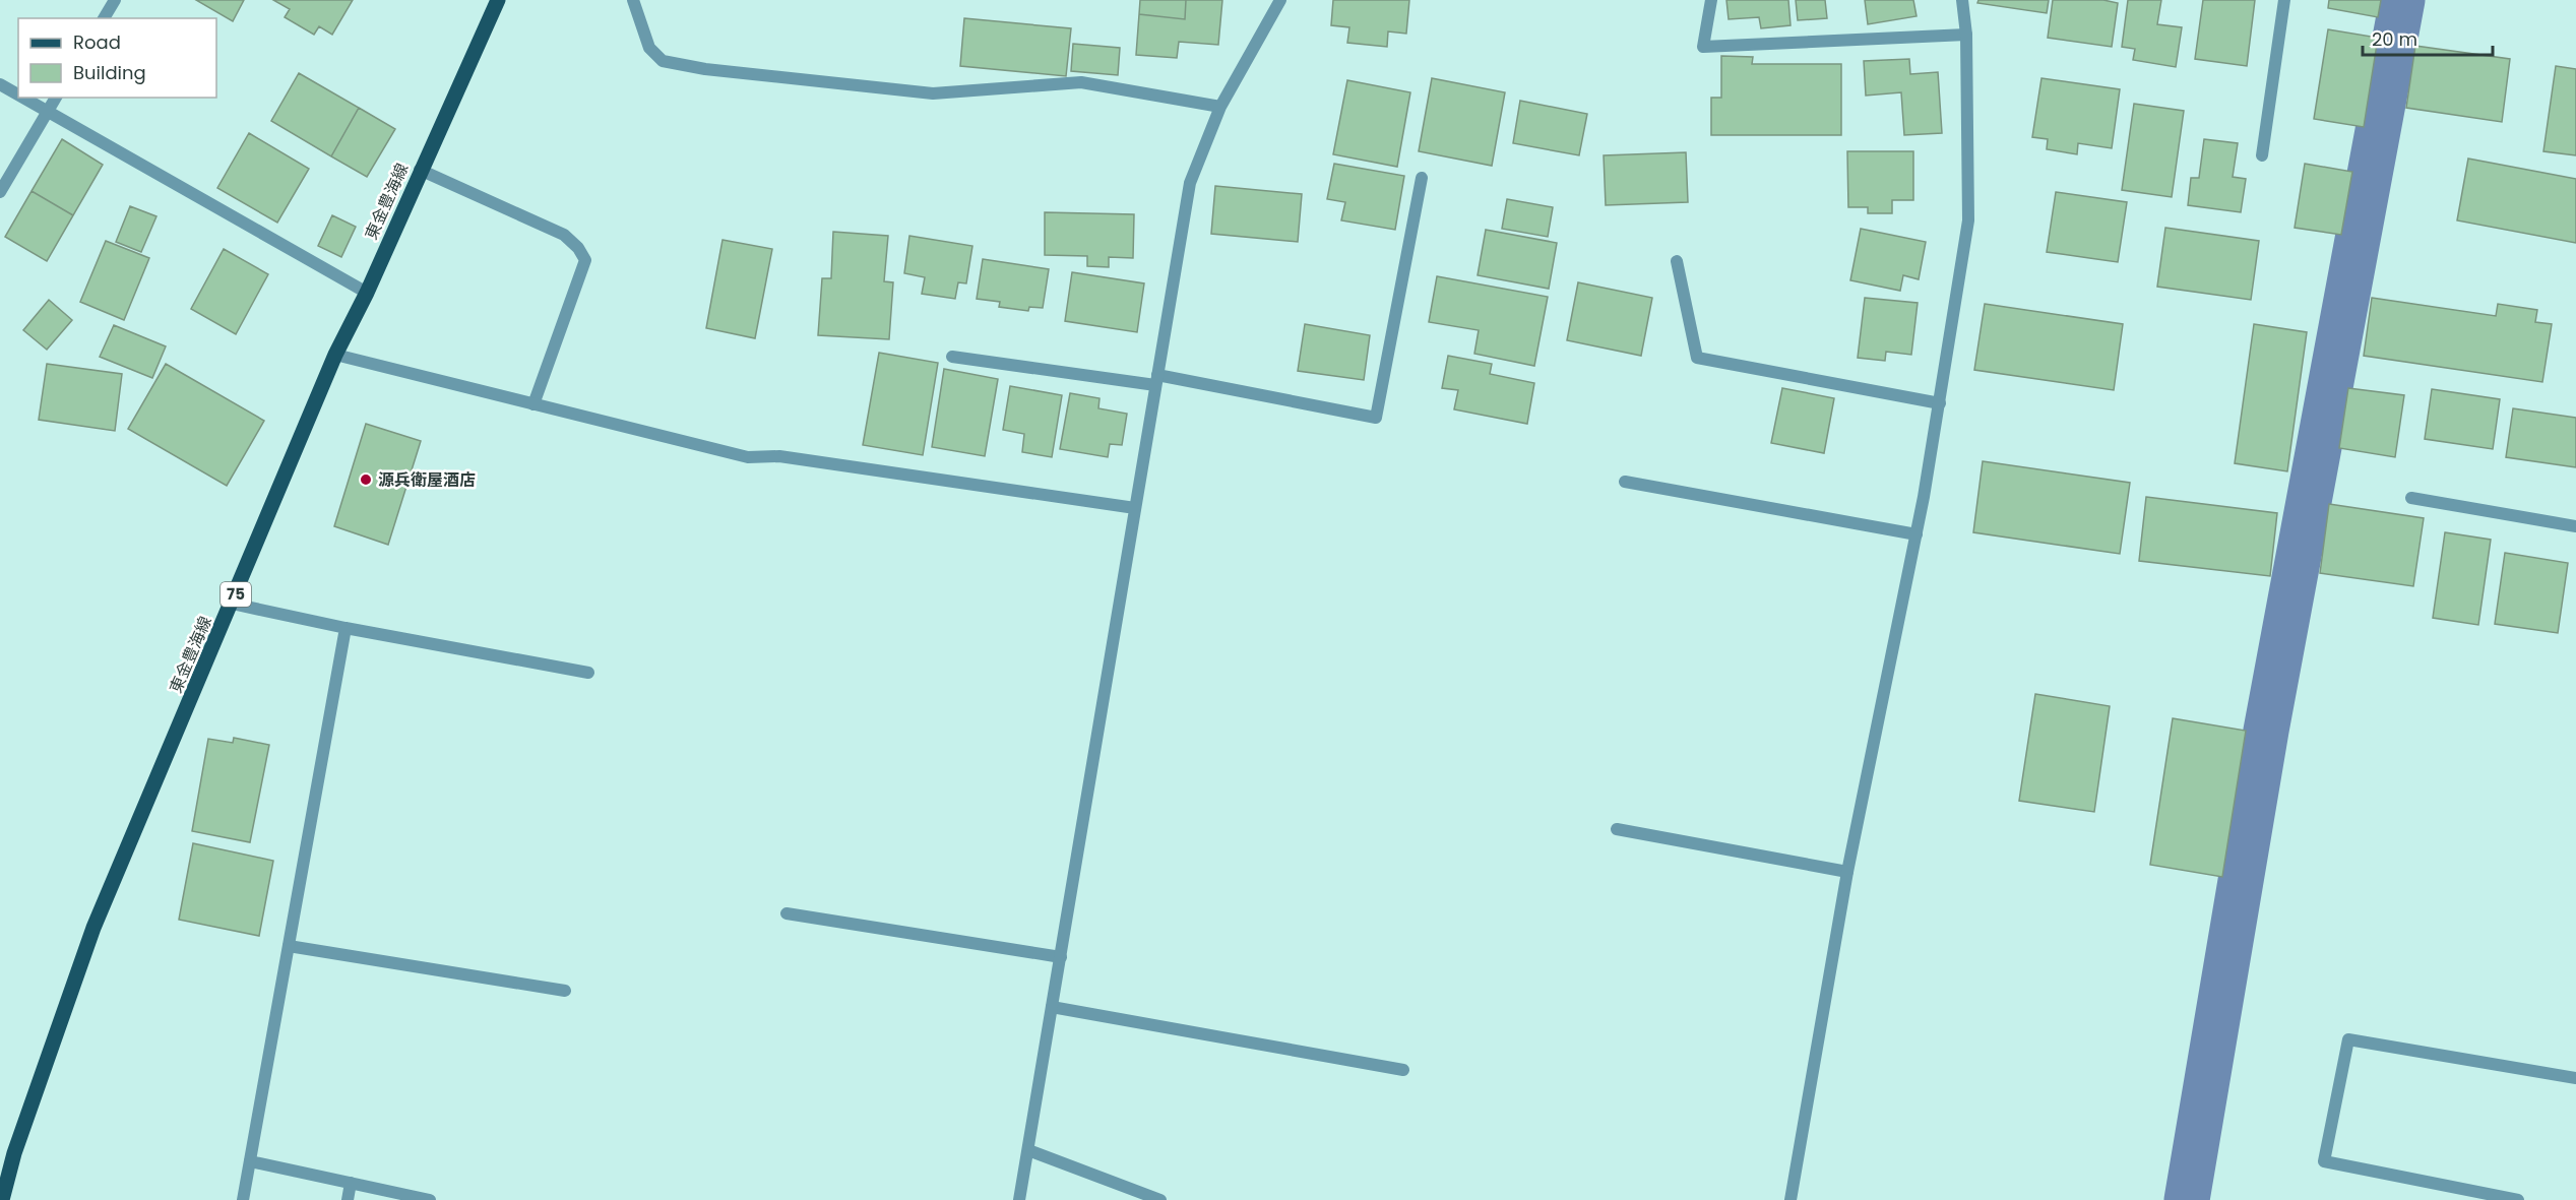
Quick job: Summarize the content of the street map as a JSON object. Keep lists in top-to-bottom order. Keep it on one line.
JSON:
{"streets":{"main road":["東金豊海線","75"]},"places":["源兵衛屋酒店"],"legend":["Road","Building"],"scale_bar":"20 m"}
